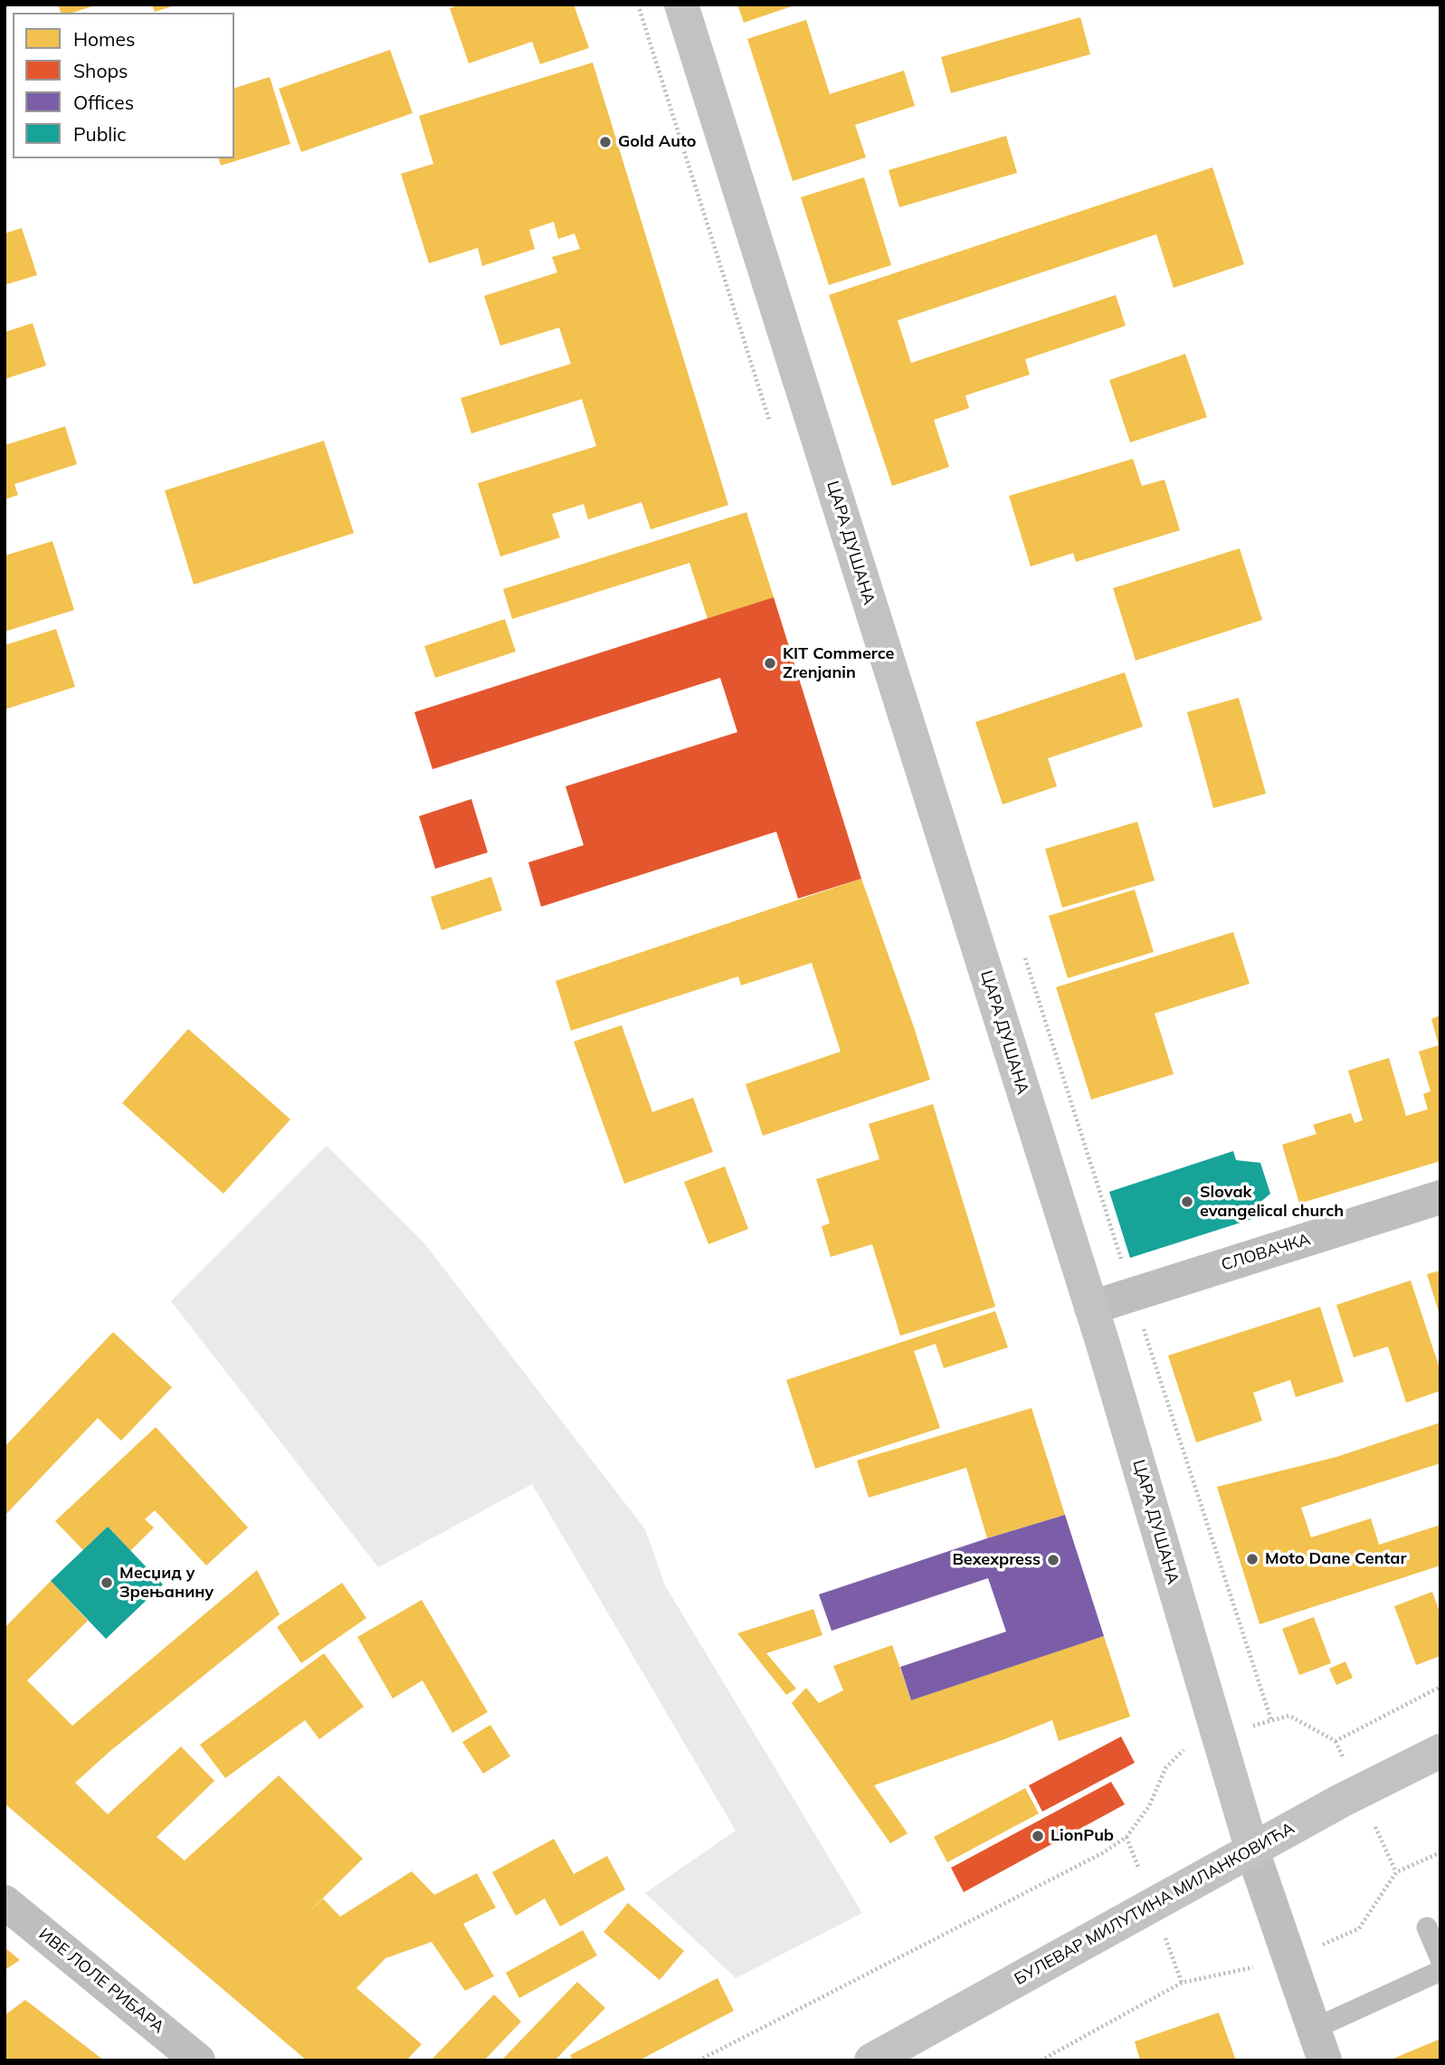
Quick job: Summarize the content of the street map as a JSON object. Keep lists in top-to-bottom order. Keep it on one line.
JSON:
{"streets":{"street":["ЦАРА ДУШАНА","СЛОВАЧКА","БУЛЕВАР МИЛУТИНА МИЛАНКОВИЋА","ИВЕ ЛОЛЕ РИБАРА"]},"crossings":[["ЦАРА ДУШАНА","СЛОВАЧКА"],["ЦАРА ДУШАНА","БУЛЕВАР МИЛУТИНА МИЛАНКОВИЋА"]],"places":["Gold Auto","KIT Commerce Zrenjanin","Slovak evangelical church","Moto Dane Centar","Bexexpress","Месџид у Зрењанину","LionPub"],"legend":["Homes","Shops","Offices","Public"]}
